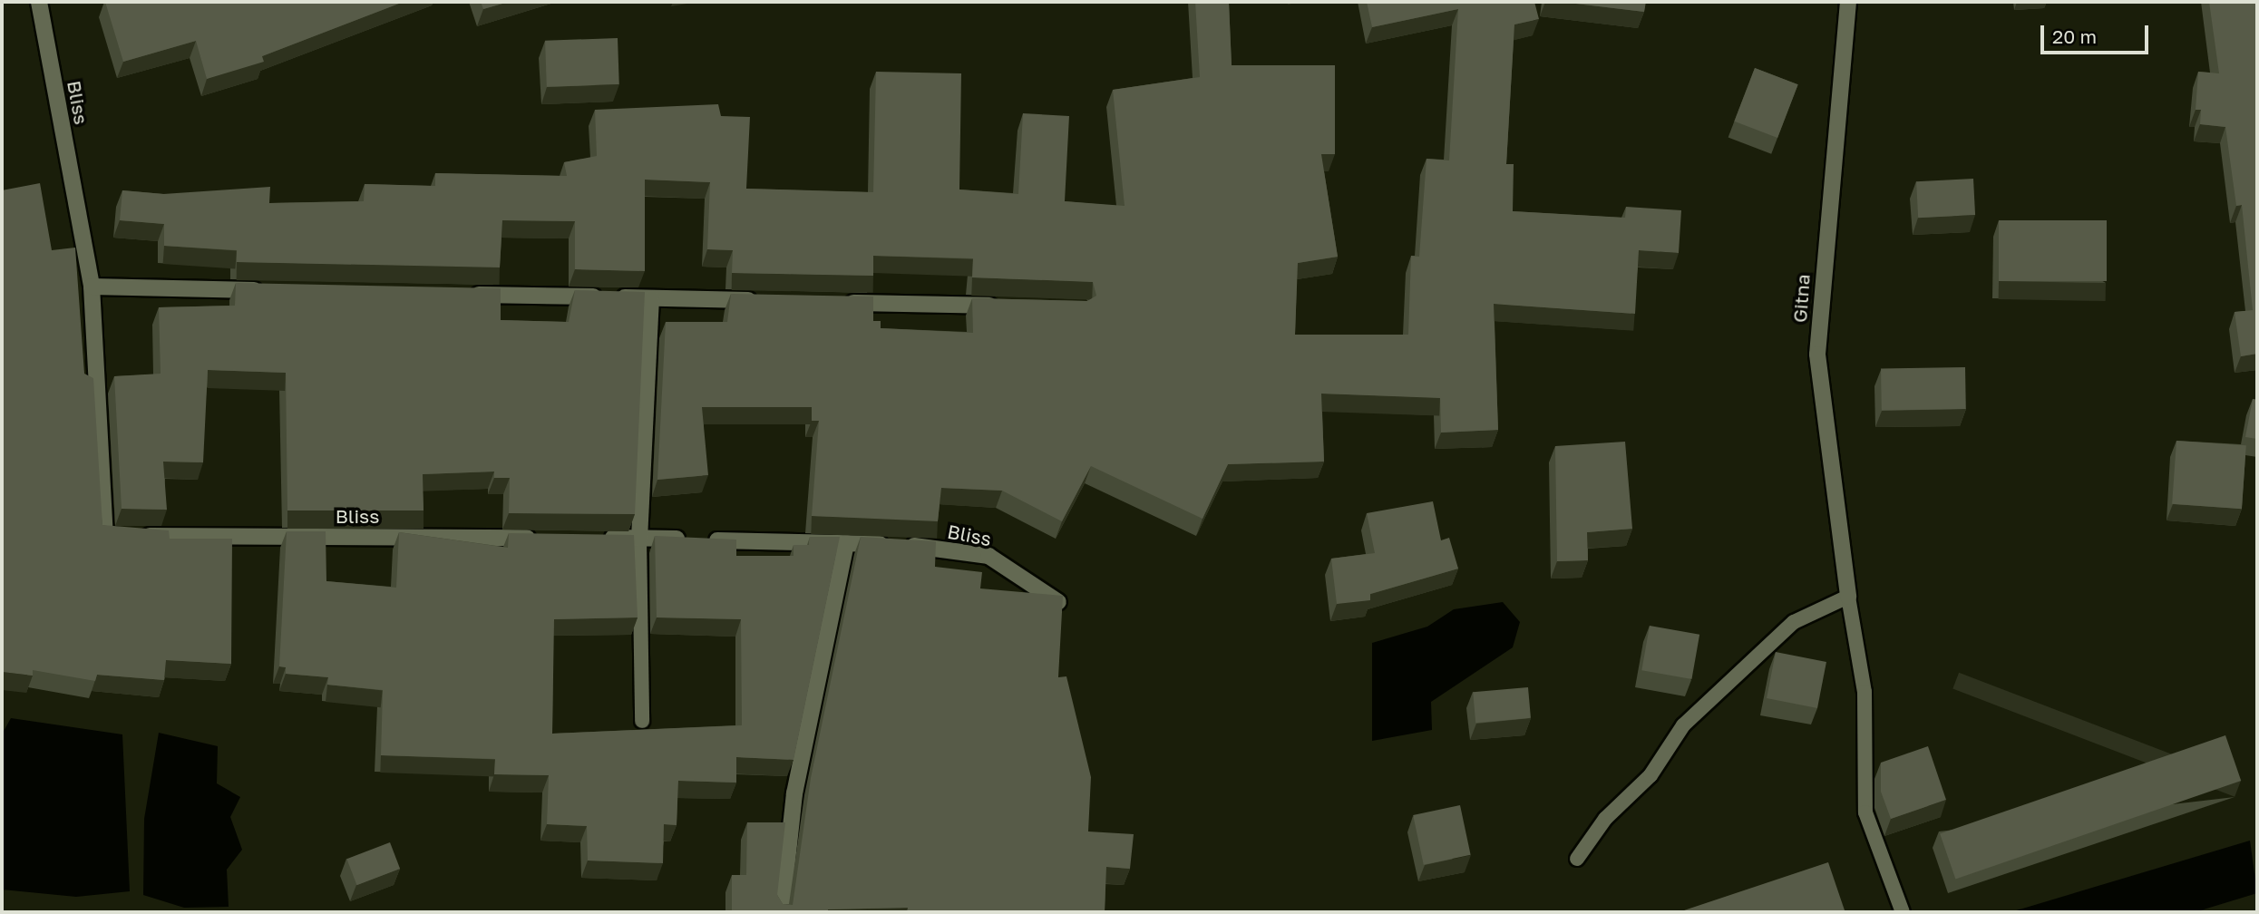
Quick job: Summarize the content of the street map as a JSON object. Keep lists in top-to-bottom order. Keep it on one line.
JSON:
{"streets":{"street":["Bliss","Gitna"]},"scale_bar":"20 m"}
